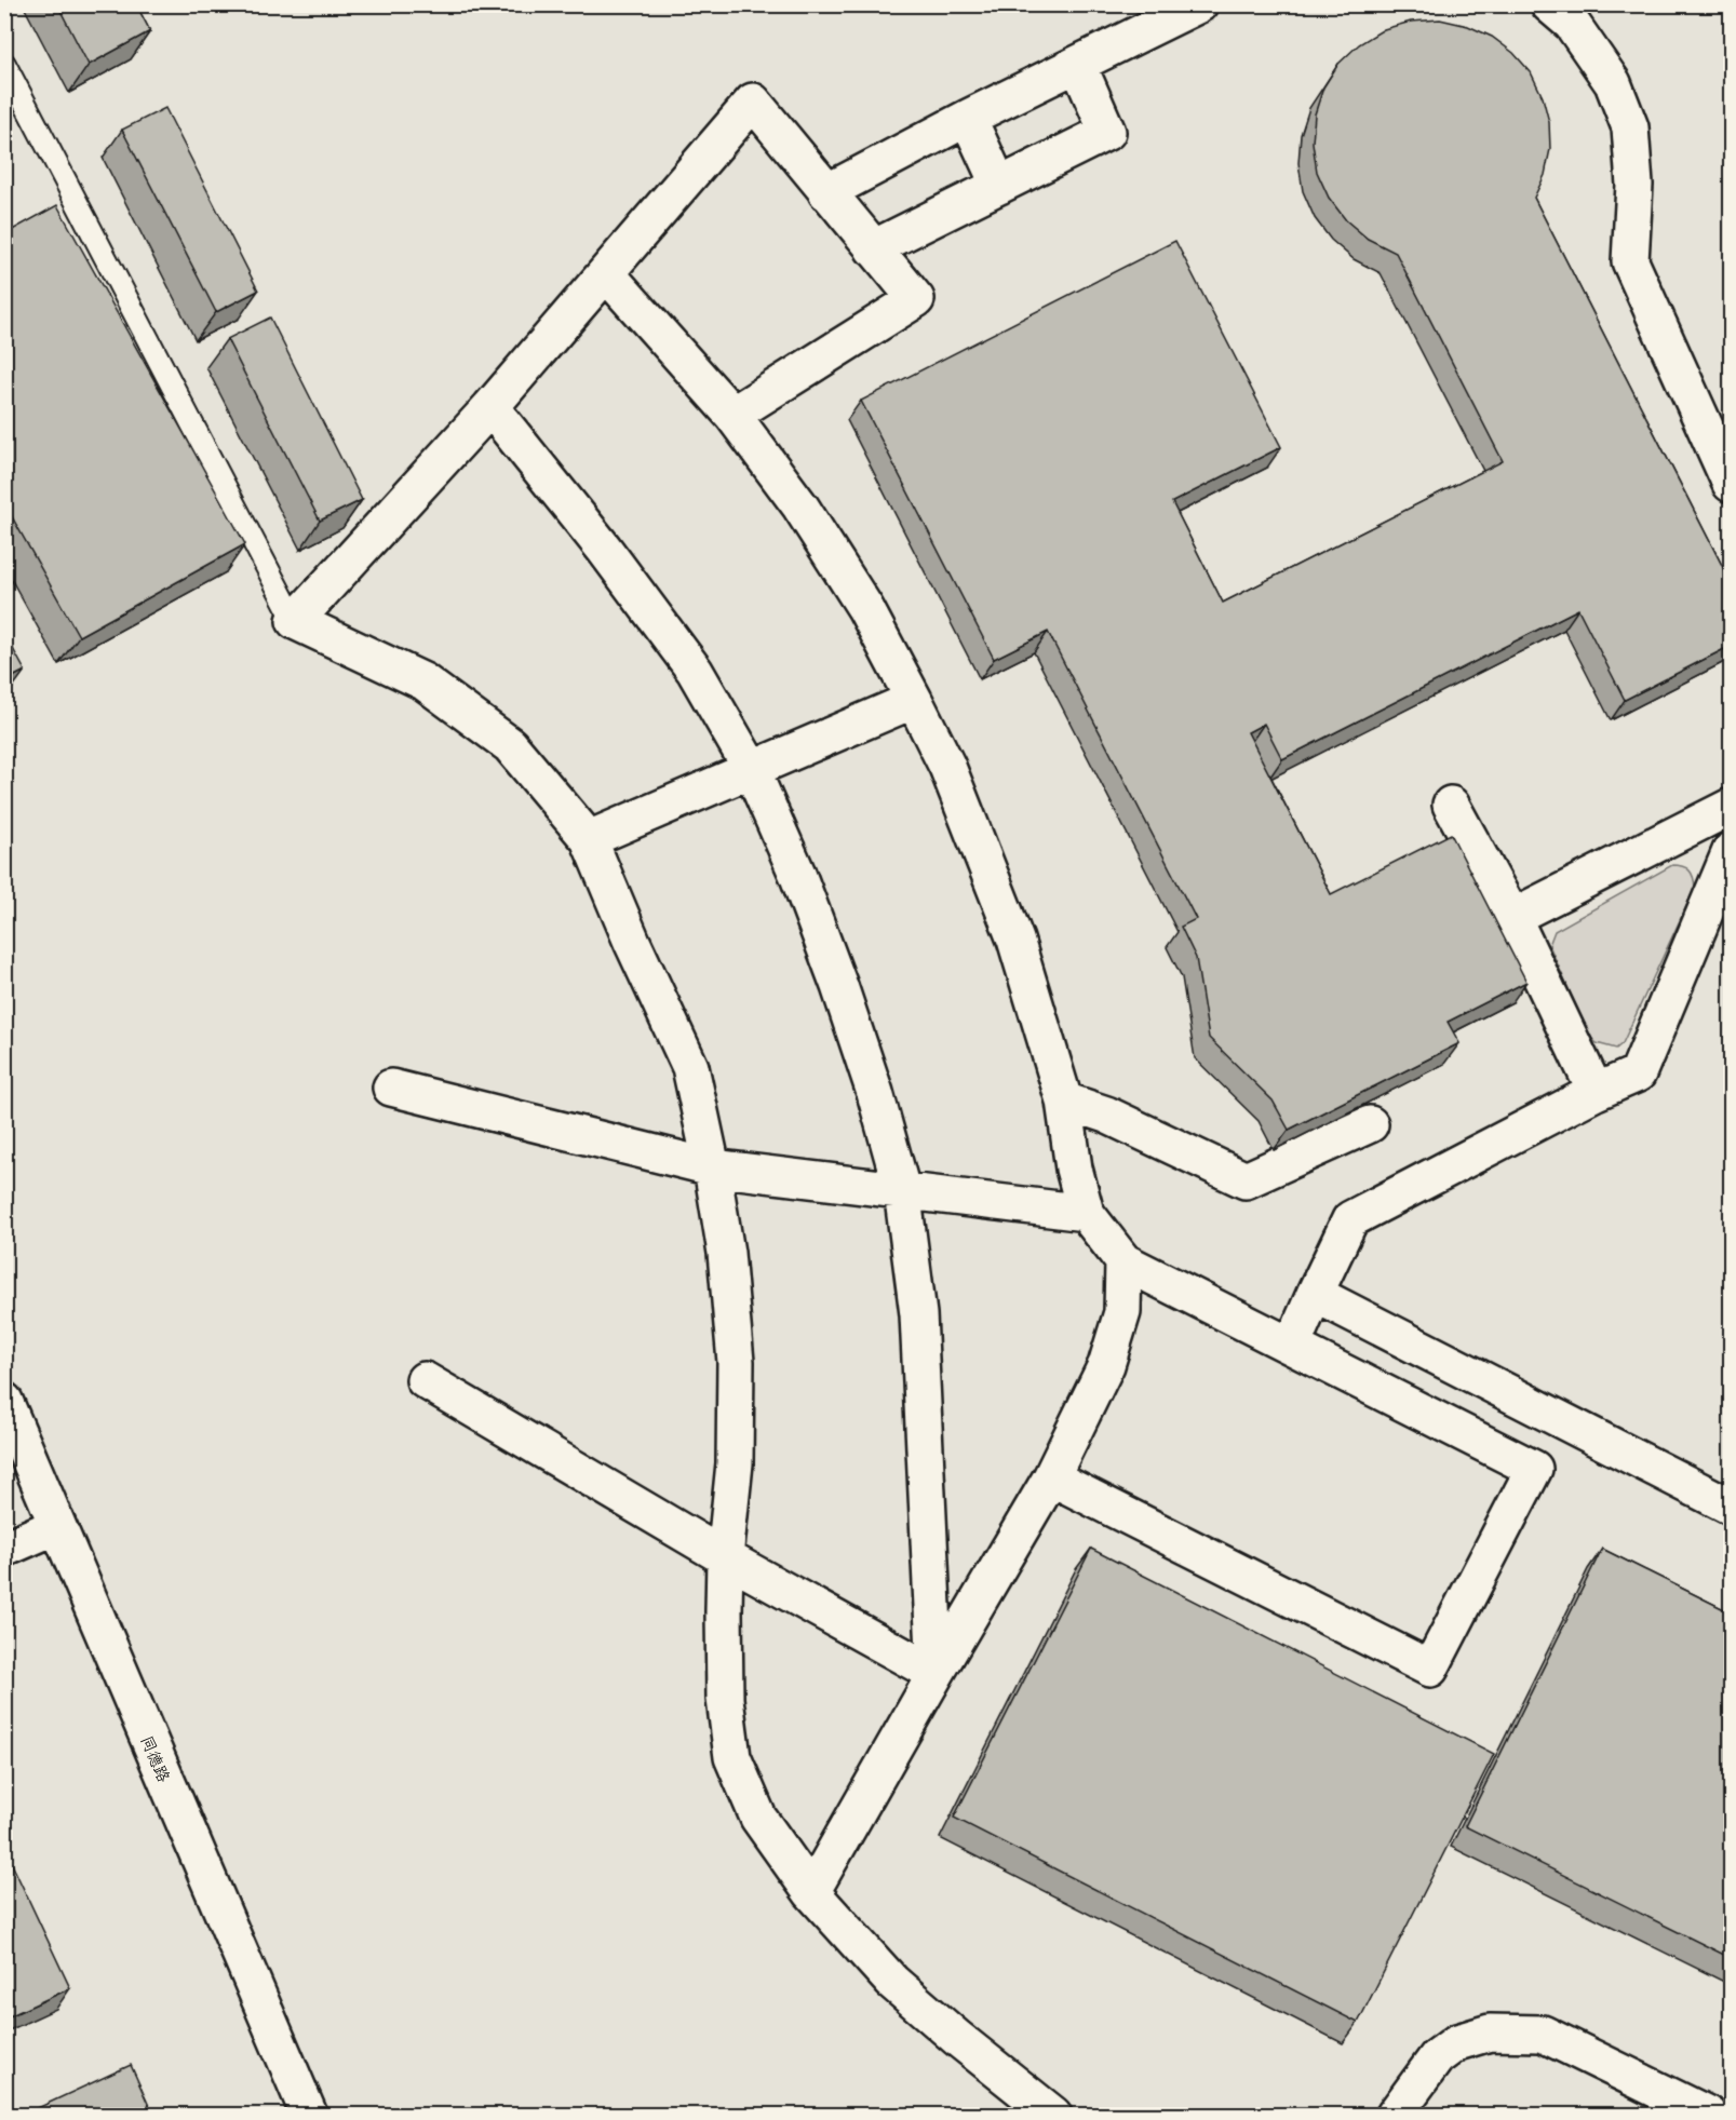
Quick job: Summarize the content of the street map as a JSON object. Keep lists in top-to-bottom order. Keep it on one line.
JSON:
{"streets":{"street":["同德路"]}}
